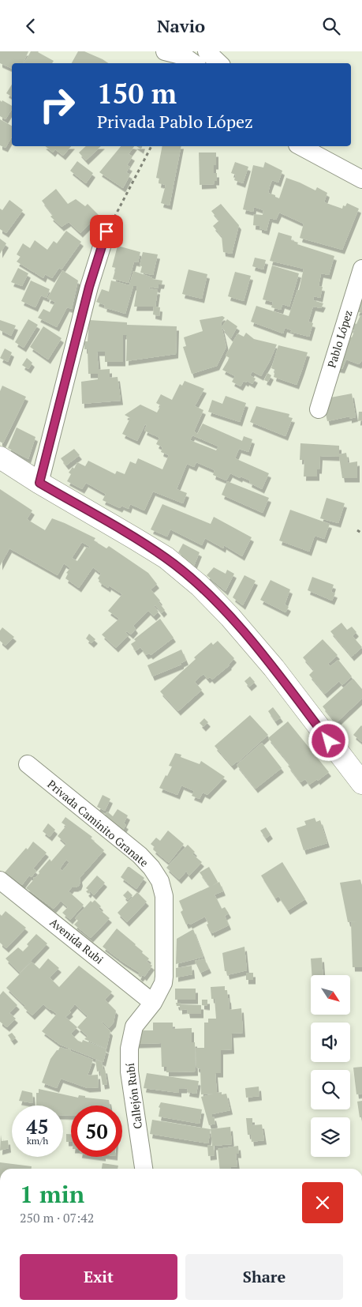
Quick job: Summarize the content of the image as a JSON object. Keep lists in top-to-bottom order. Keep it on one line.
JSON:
{"streets":{"street":["Pablo López","Privada Caminito Granate","Avenida Rubi","Callejón Rubí"]},"crossings":[["Privada Caminito Granate","Avenida Rubi"],["Privada Caminito Granate","Callejón Rubí"],["Avenida Rubi","Callejón Rubí"]],"north":"bottom right","page":{"header":"Navio","turn":["150 m","Privada Pablo López"],"speed":"45 km/h","limit":"50","heading":["1 min","250 m · 07:42"],"buttons":["Exit","Share"]}}
